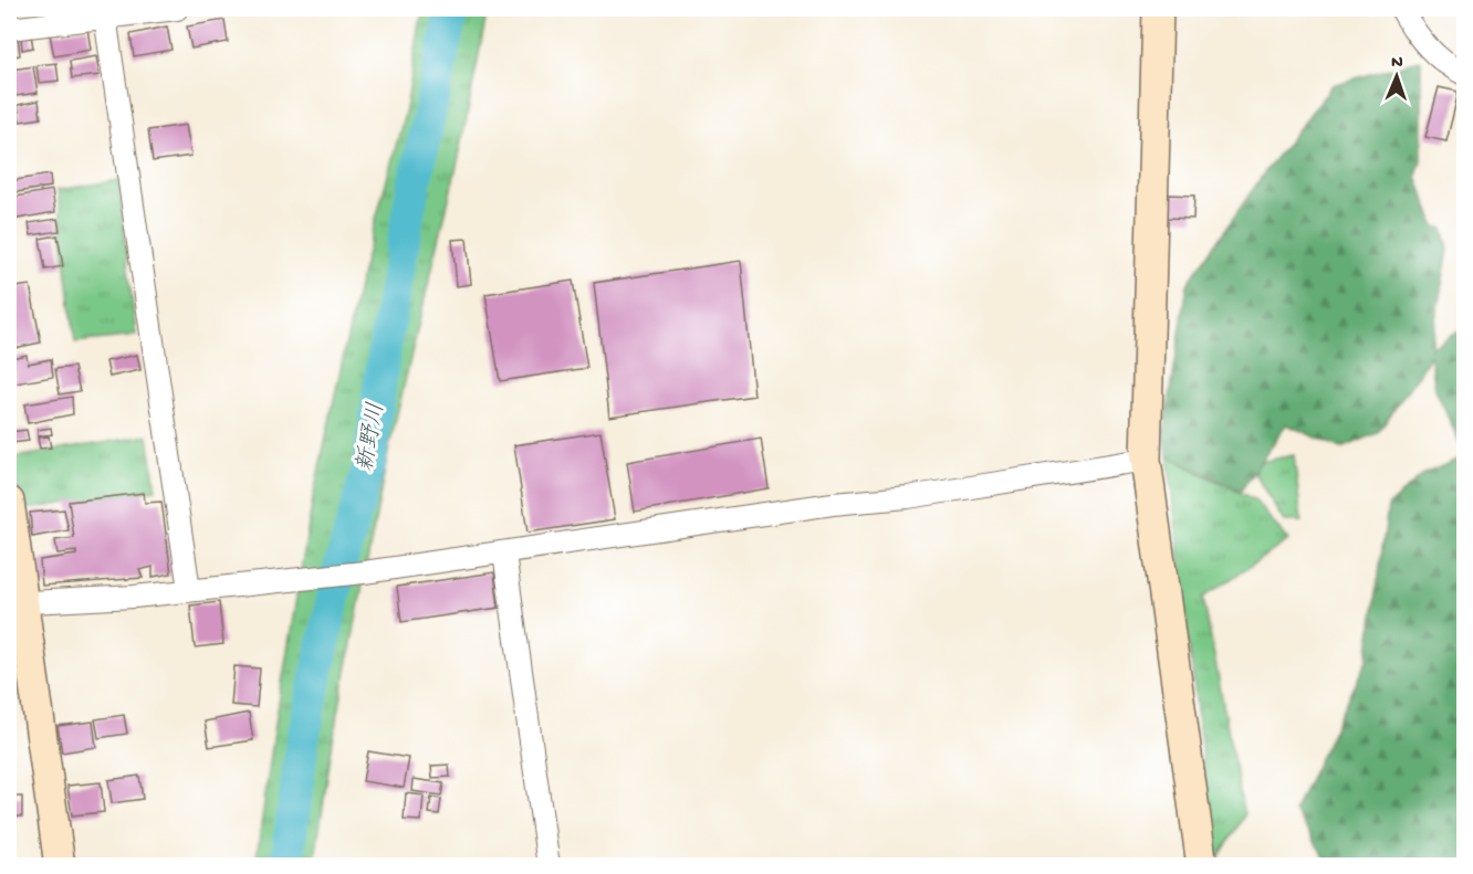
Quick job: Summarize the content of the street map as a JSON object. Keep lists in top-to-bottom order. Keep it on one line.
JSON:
{"water":["新野川"],"north":"top"}
